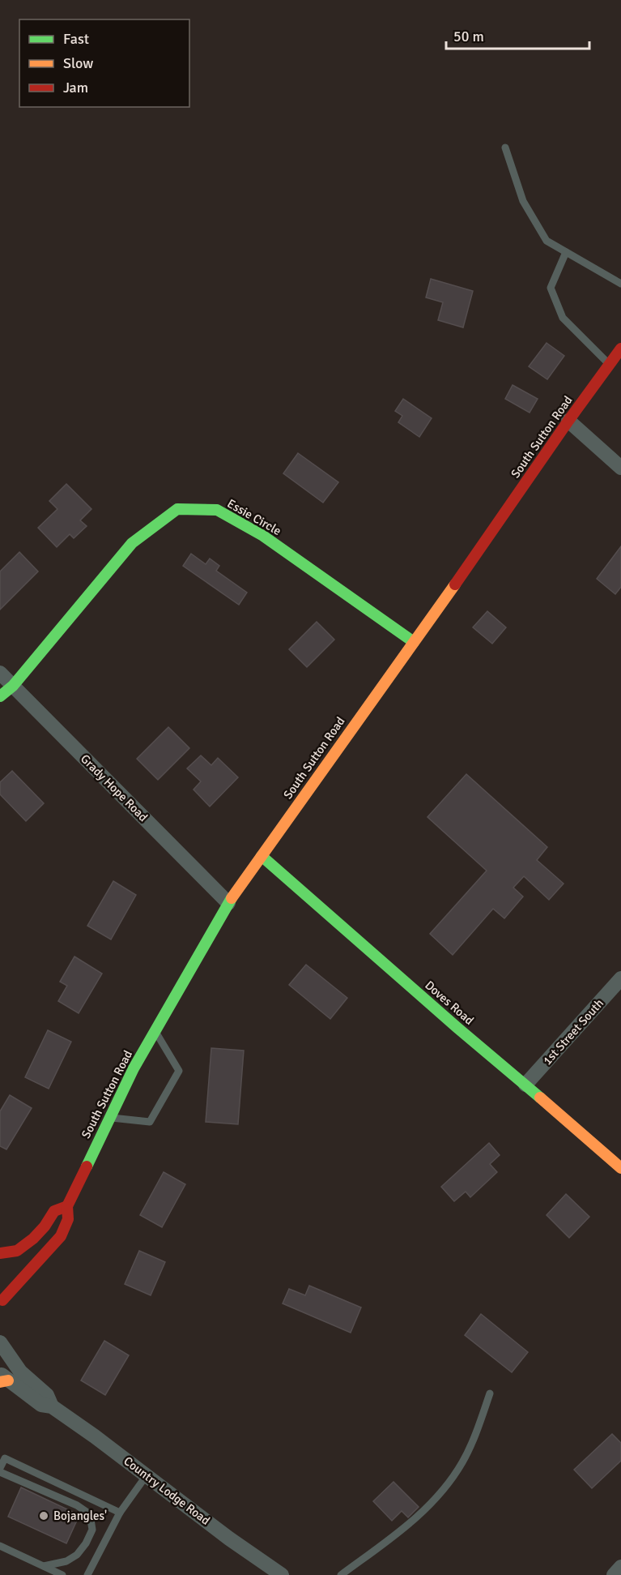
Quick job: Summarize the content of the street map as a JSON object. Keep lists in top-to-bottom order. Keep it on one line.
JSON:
{"streets":{"main road":["South Sutton Road","Essie Circle","Doves Road"],"street":["Grady Hope Road","1st Street South","Country Lodge Road"]},"crossings":[["South Sutton Road","Essie Circle"],["South Sutton Road","Grady Hope Road"],["South Sutton Road","Doves Road"],["Essie Circle","Grady Hope Road"],["Doves Road","1st Street South"]],"places":["Bojangles'"],"legend":["Fast","Slow","Jam"],"scale_bar":"50 m"}
